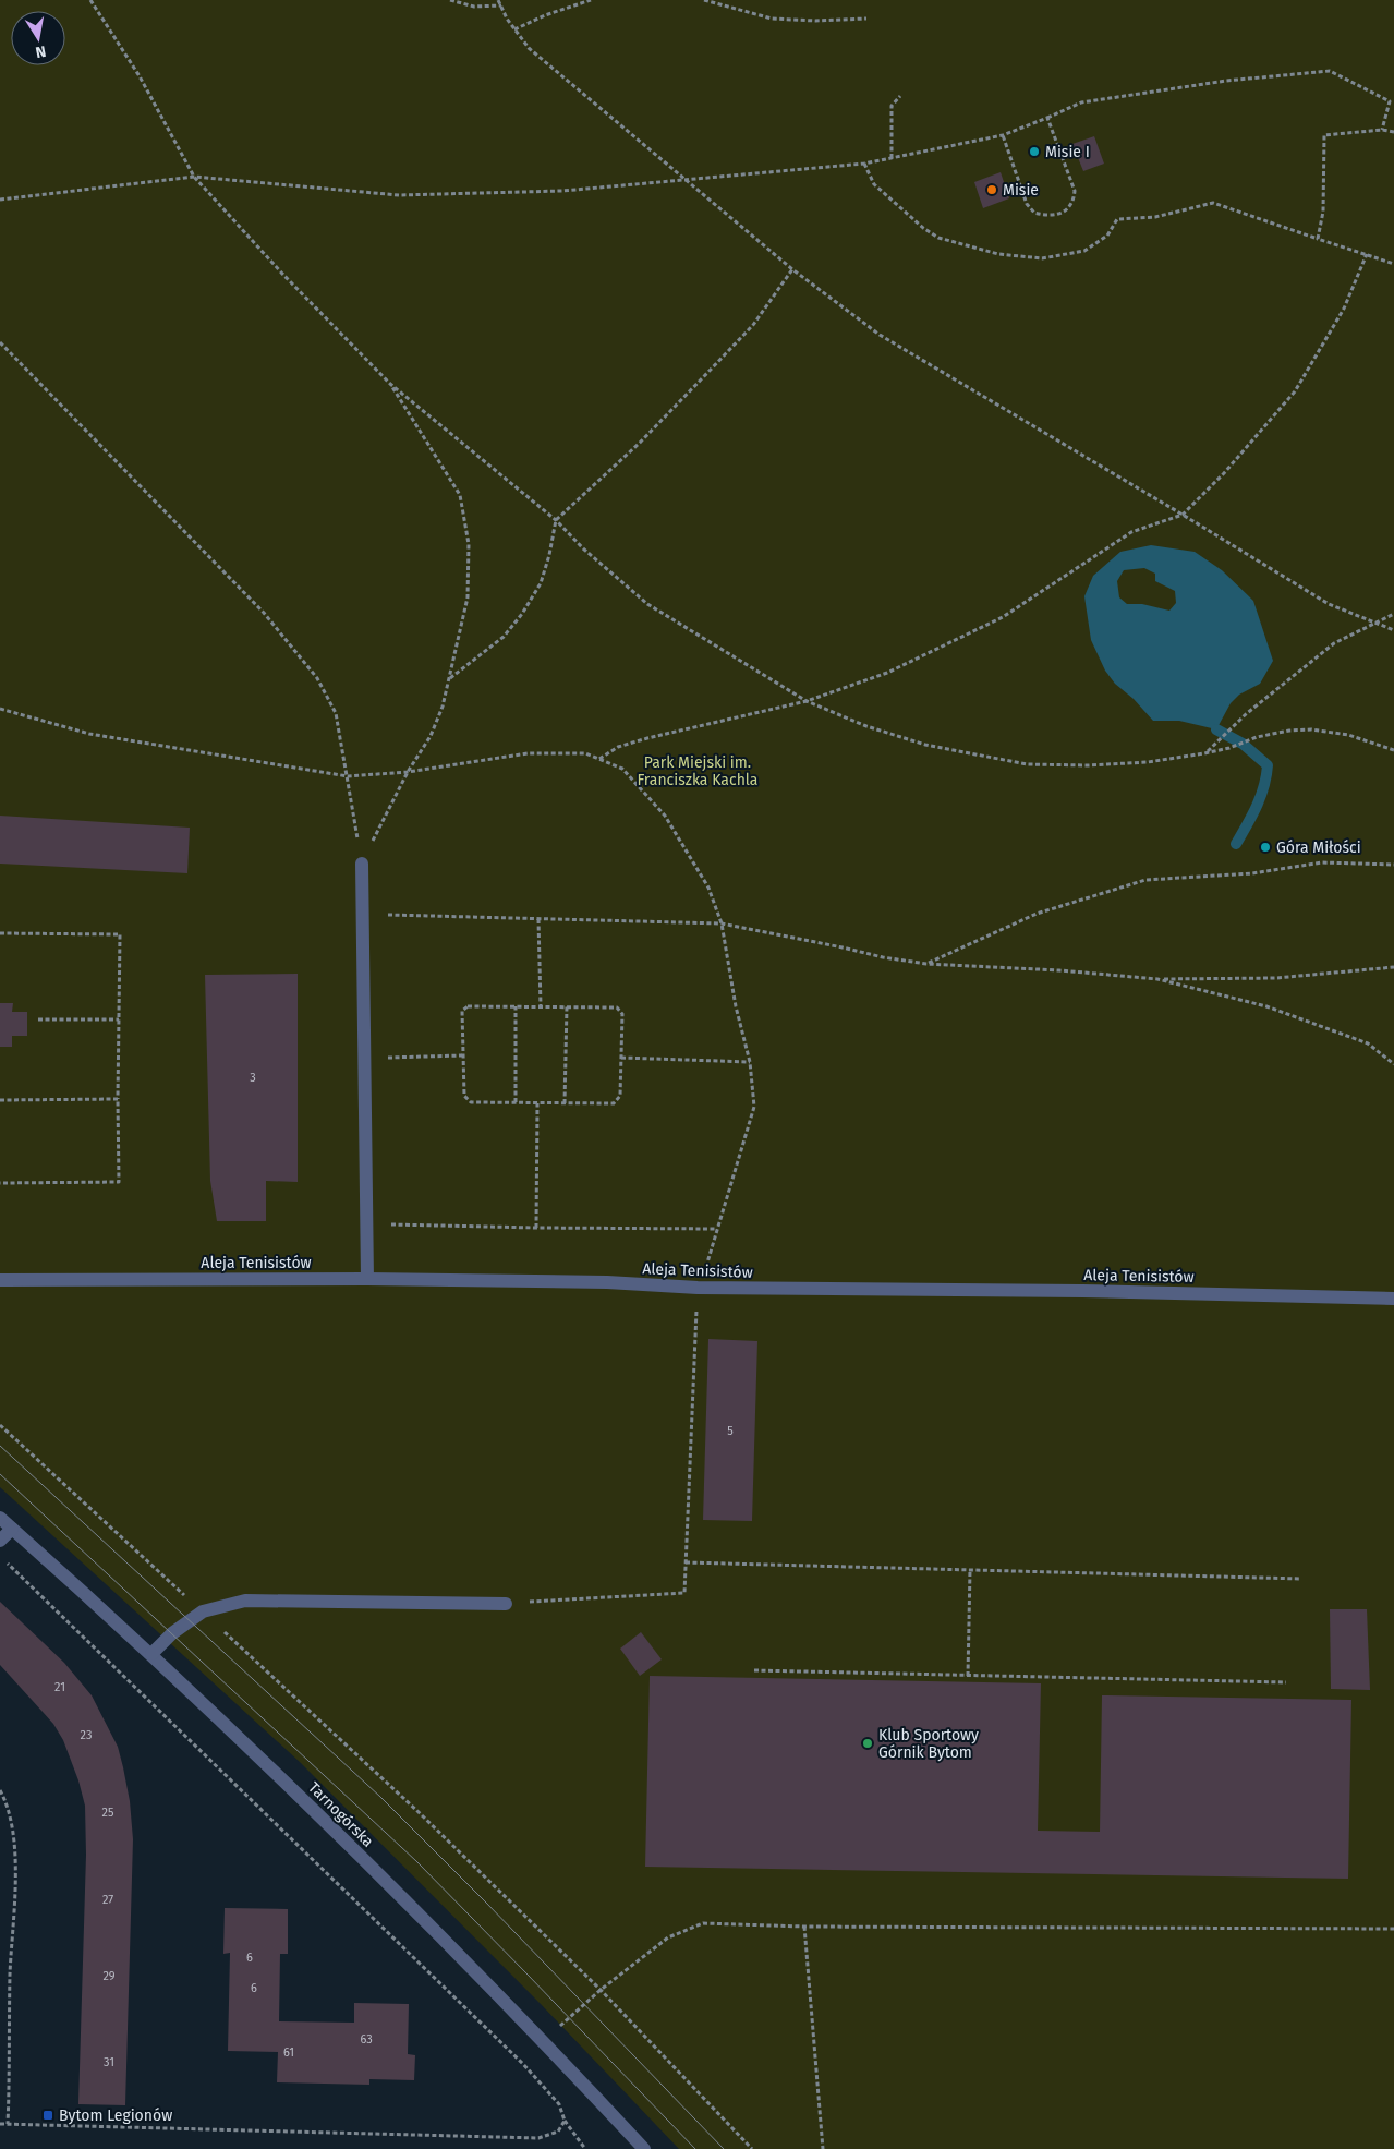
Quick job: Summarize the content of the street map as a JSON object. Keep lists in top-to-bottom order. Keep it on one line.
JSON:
{"streets":{"street":["Aleja Tenisistów","Tarnogórska"]},"parks":["Park Miejski im. Franciszka Kachla"],"places":{"other":["Misie I","Misie","Góra Miłości","Klub Sportowy Górnik Bytom"],"transit":["Bytom Legionów"]},"house_numbers":["3","5","21","23","25","27","6","29","6","63","61","31"],"north":"bottom"}
